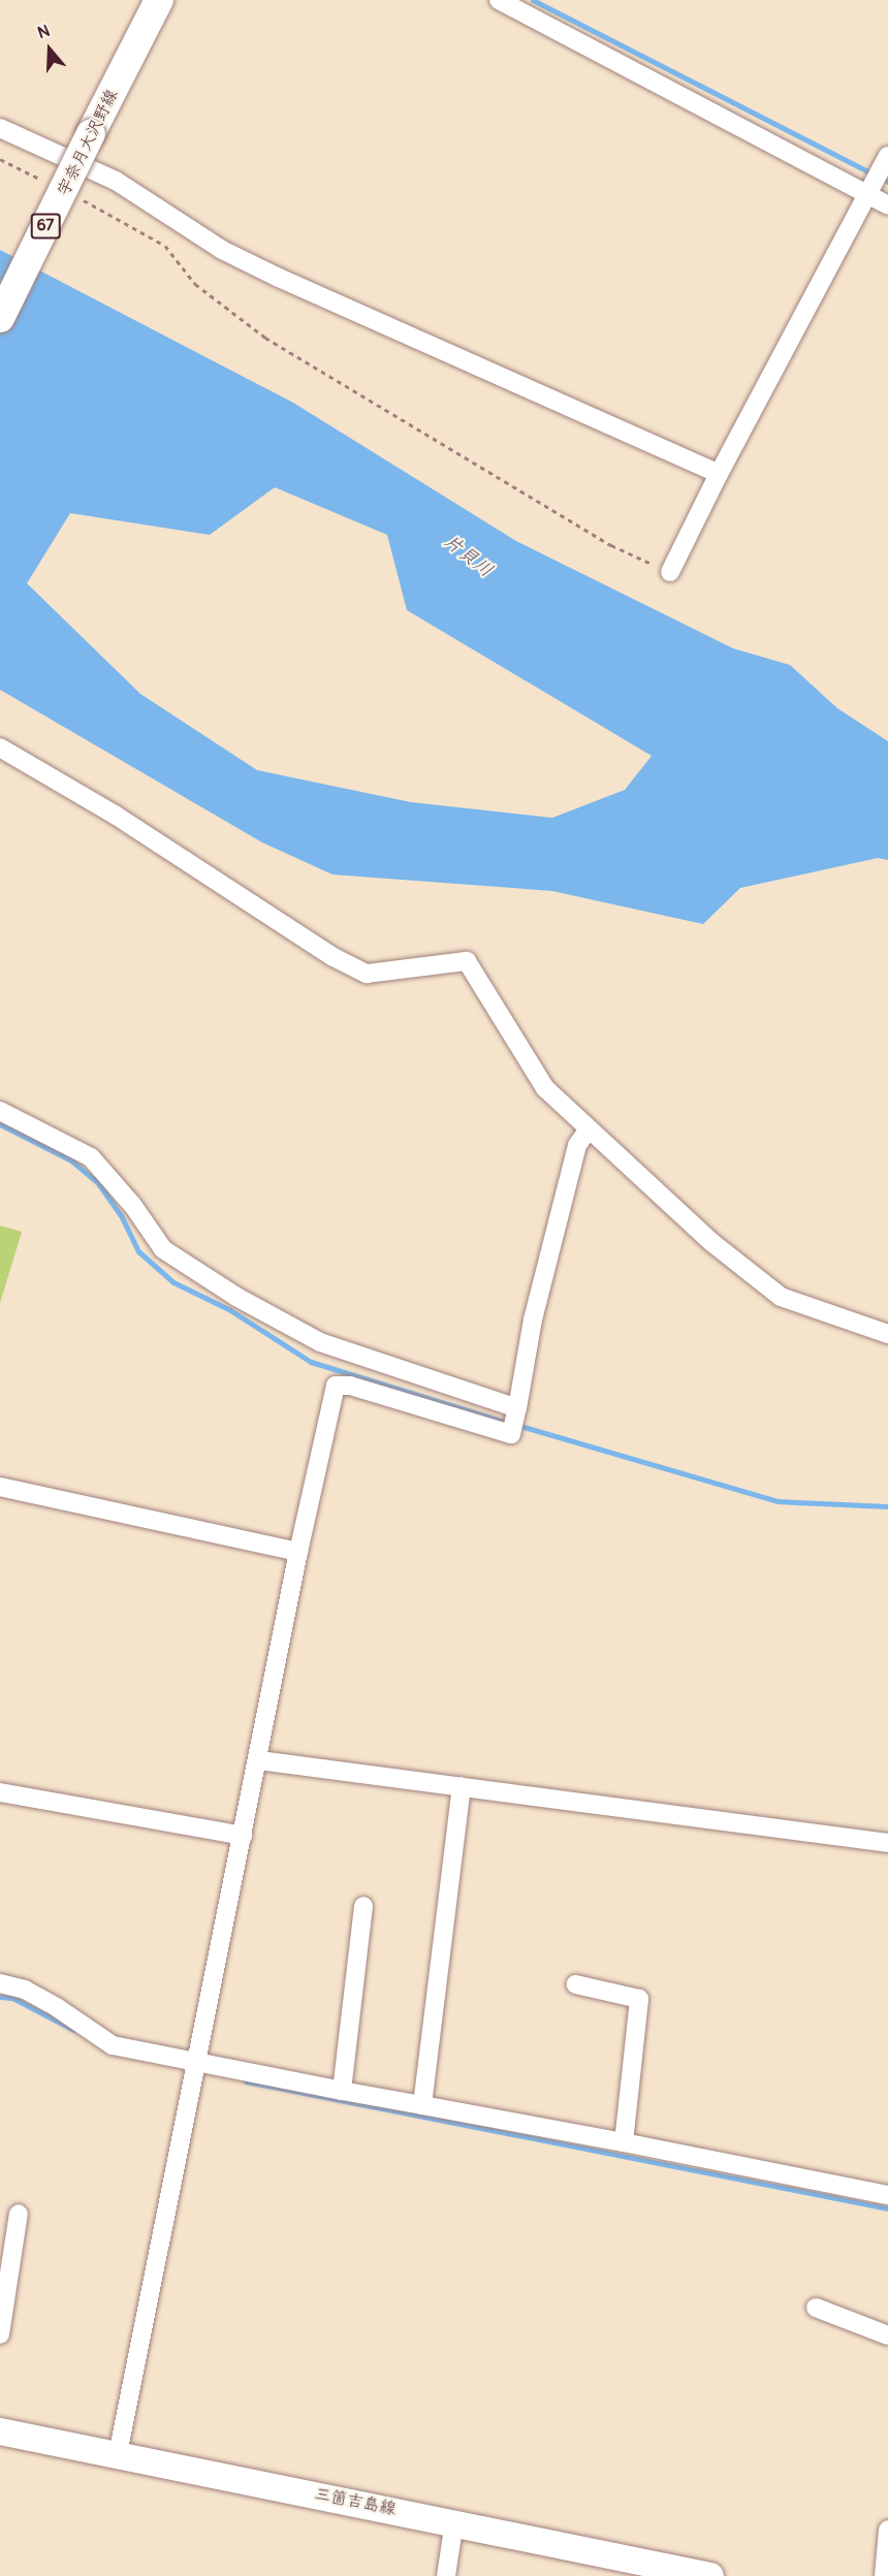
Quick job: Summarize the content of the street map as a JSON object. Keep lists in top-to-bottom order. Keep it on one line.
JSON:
{"streets":{"main road":["宇奈月大沢野線","67","三箇吉島線"]},"water":["片貝川"],"north":"top"}
